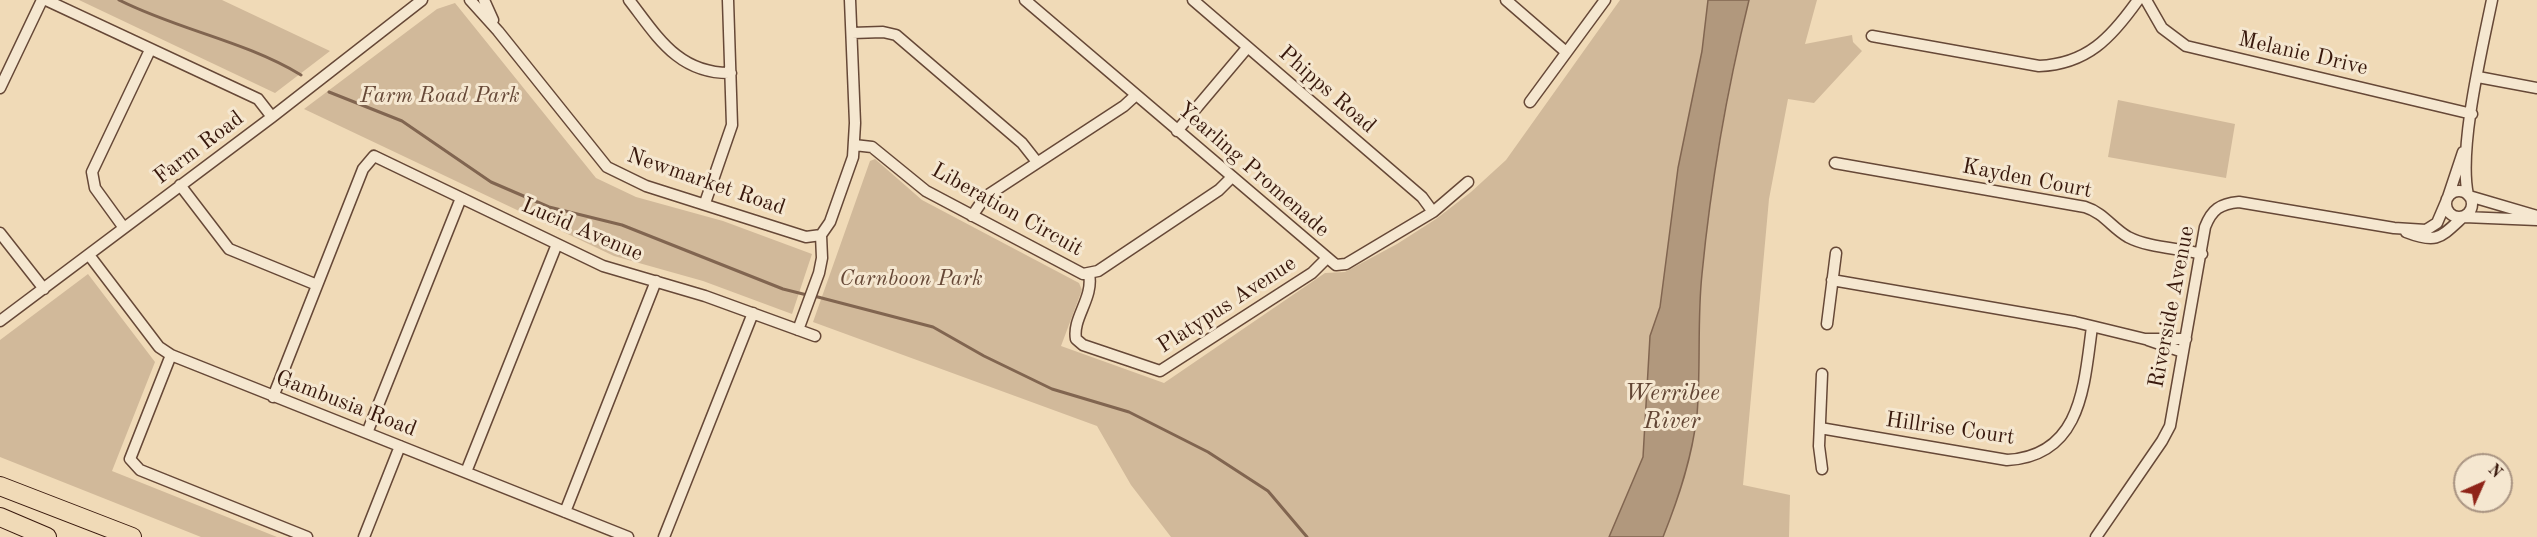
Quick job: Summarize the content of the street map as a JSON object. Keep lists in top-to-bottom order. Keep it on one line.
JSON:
{"streets":{"street":["Melanie Drive","Phipps Road","Farm Road","Yearling Promenade","Kayden Court","Newmarket Road","Liberation Circuit","Lucid Avenue","Platypus Avenue","Riverside Avenue","Gambusia Road","Hillrise Court"]},"crossings":[["Phipps Road","Yearling Promenade"],["Farm Road","Gambusia Road"],["Yearling Promenade","Liberation Circuit"],["Yearling Promenade","Platypus Avenue"],["Kayden Court","Riverside Avenue"],["Liberation Circuit","Platypus Avenue"]],"water":["Werribee River"],"parks":["Farm Road Park","Carnboon Park"],"north":"top right"}
